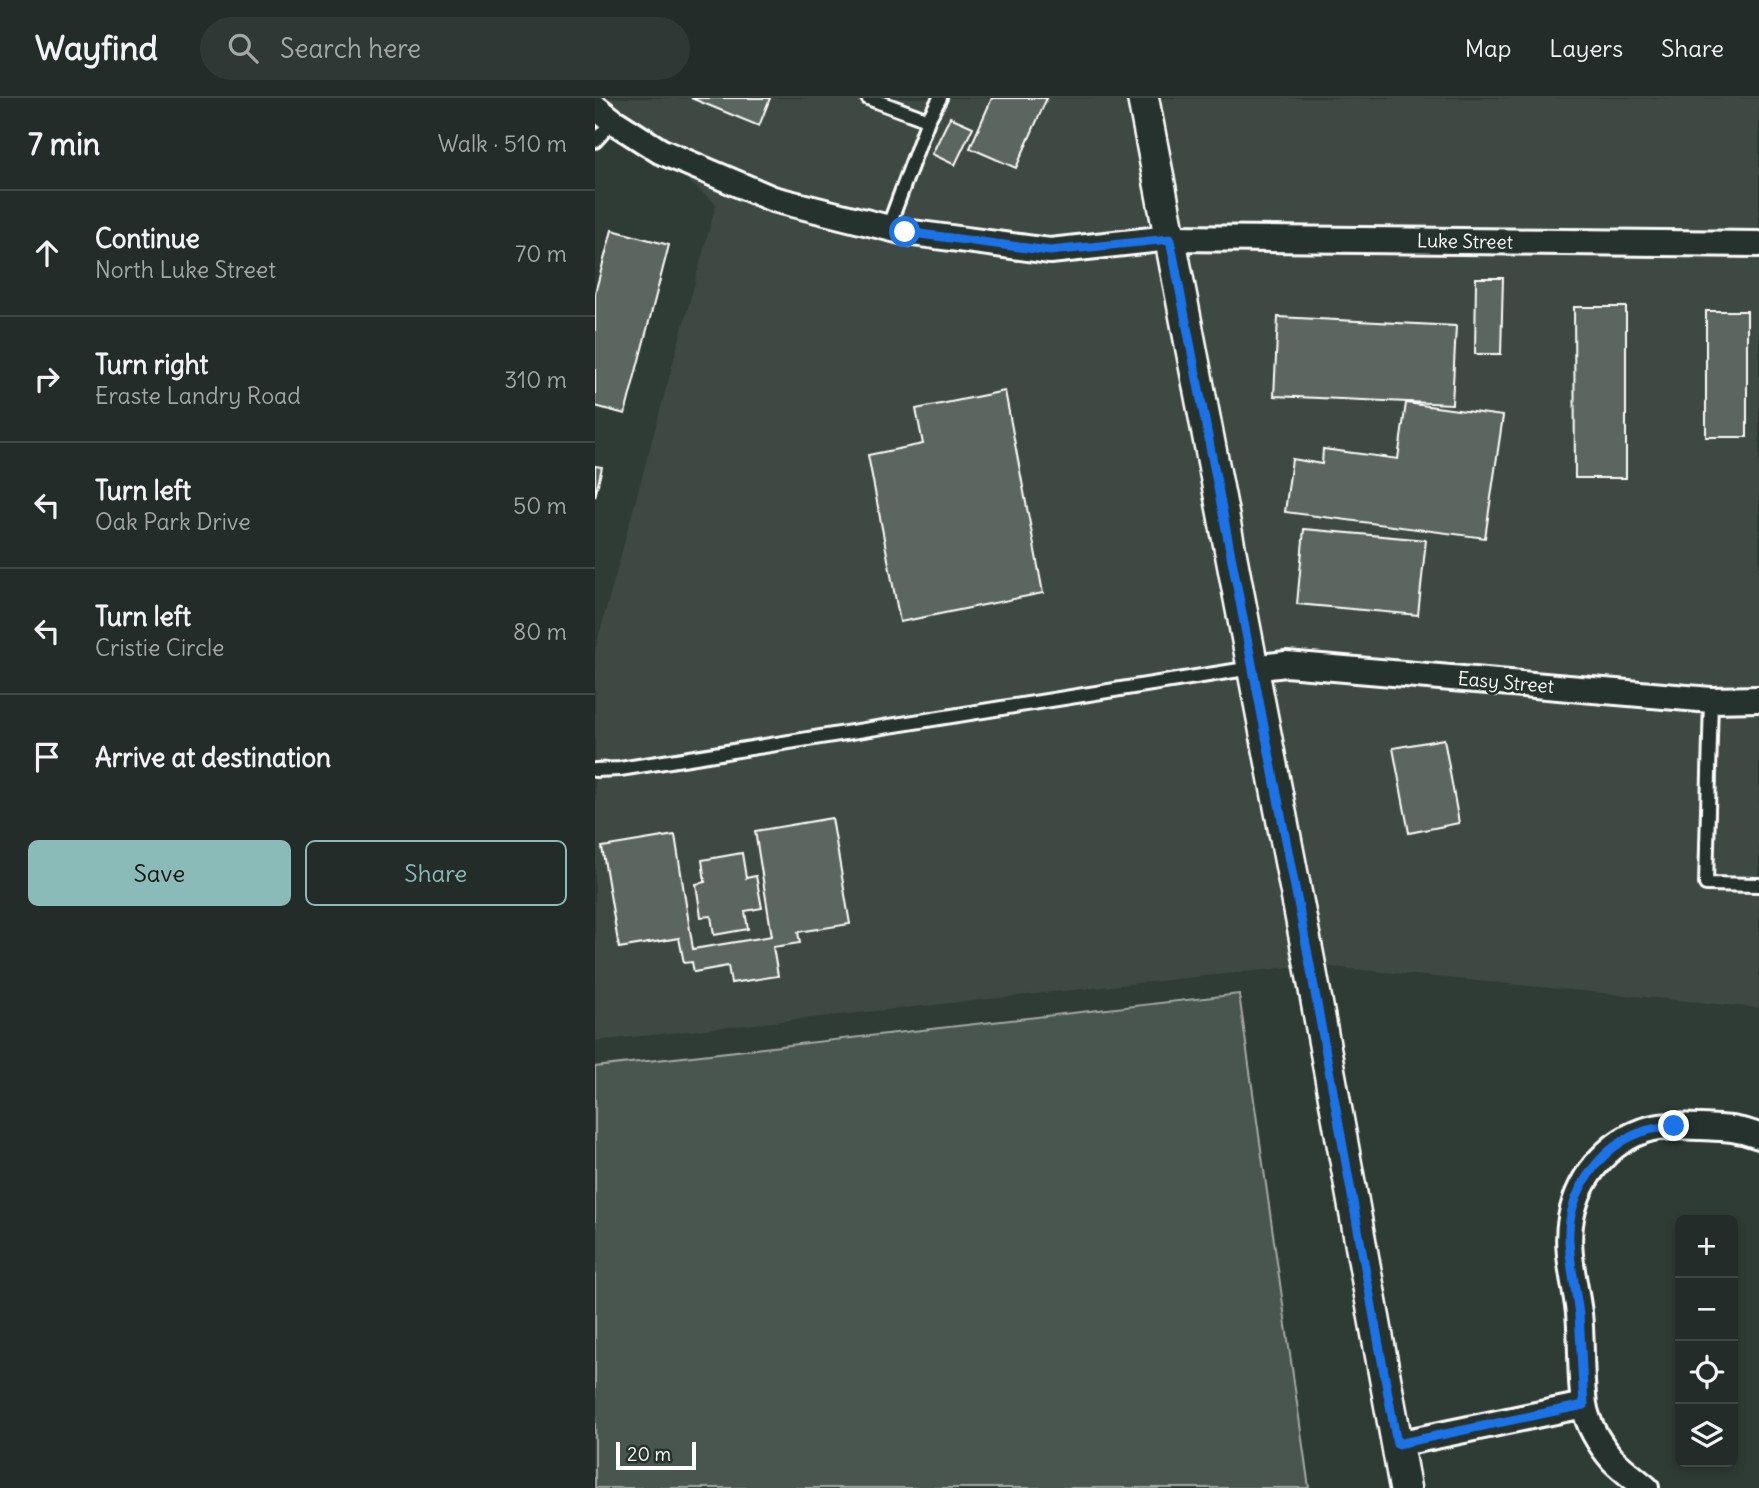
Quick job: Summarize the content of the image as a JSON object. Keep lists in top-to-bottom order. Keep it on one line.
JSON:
{"streets":{"street":["Luke Street","Easy Street"]},"scale_bar":"20 m","page":{"header":"Wayfind","search":"Search here","nav":["Map","Layers","Share"],"heading":["7 min","Walk · 510 m"],"list":[["Continue","North Luke Street","70 m"],["Turn right","Eraste Landry Road","310 m"],["Turn left","Oak Park Drive","50 m"],["Turn left","Cristie Circle","80 m"],"Arrive at destination"],"buttons":["Save","Share"],"map_buttons":["+","−"],"scale":"20 m"}}
